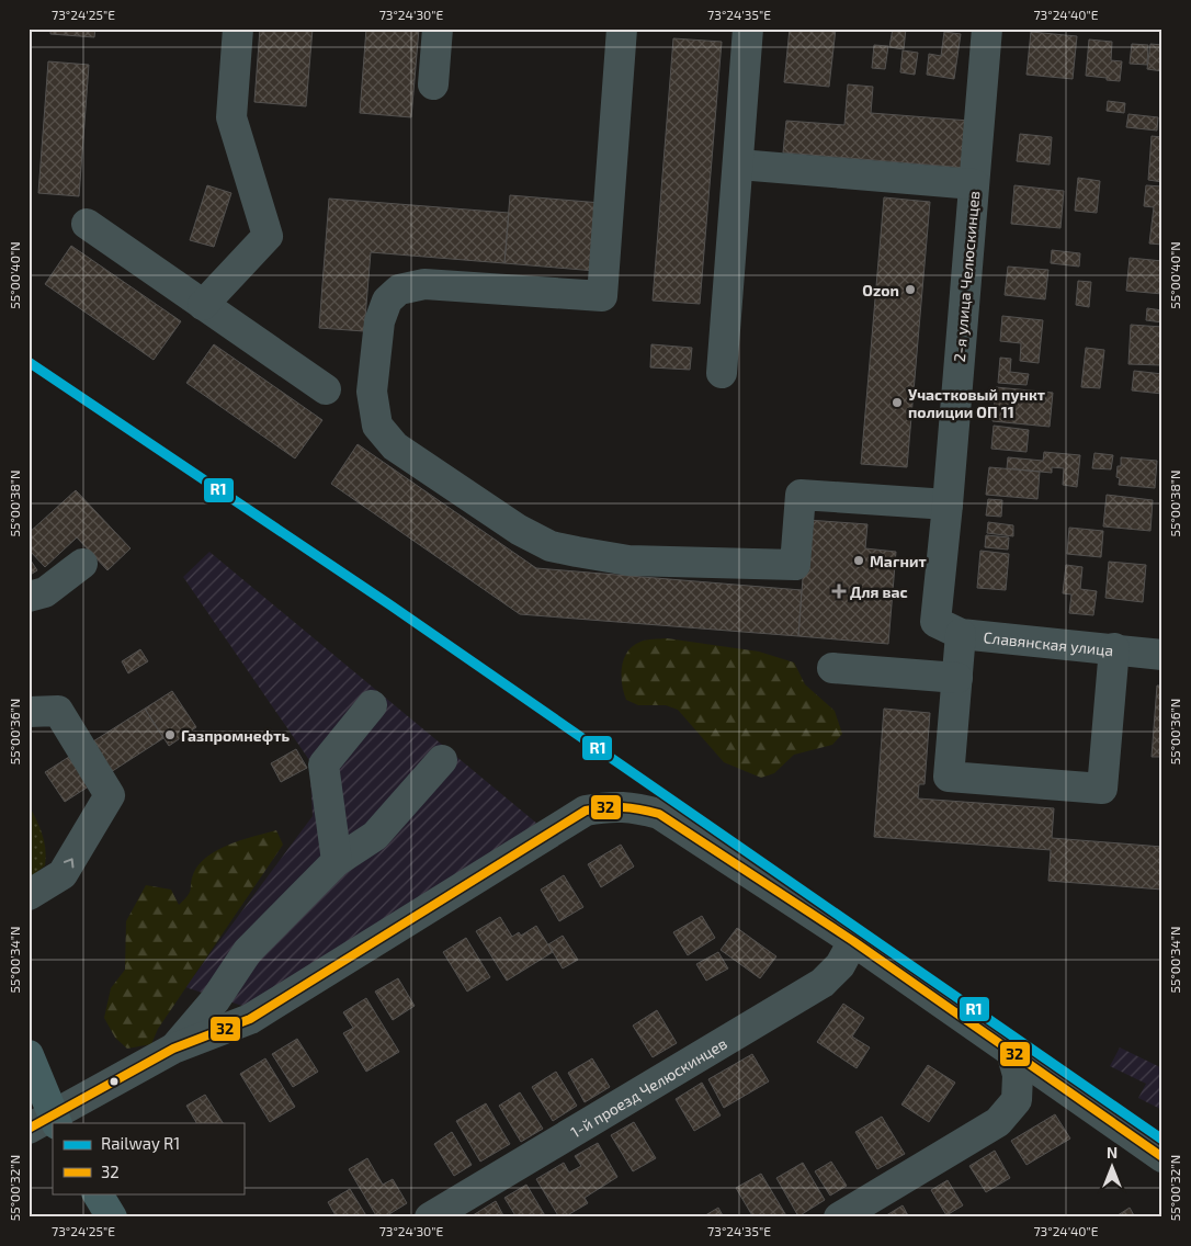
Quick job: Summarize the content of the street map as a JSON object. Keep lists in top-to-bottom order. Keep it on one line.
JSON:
{"streets":{"street":["2-я улица Челюскинцев","Славянская улица","1-й проезд Челюскинцев"]},"crossings":[["2-я улица Челюскинцев","Славянская улица"]],"places":{"other":["Ozon","Участковый пункт полиции ОП 11","Магнит","Газпромнефть"],"health":["Для вас"]},"lines":["rail line R1","transit line 32"],"legend":["Railway R1","32"],"north":"top","coordinates":["73°24'25\"E","73°24'30\"E","73°24'35\"E","73°24'40\"E","55°00'40\"N","55°00'38\"N","55°00'36\"N","55°00'34\"N","55°00'32\"N"]}
